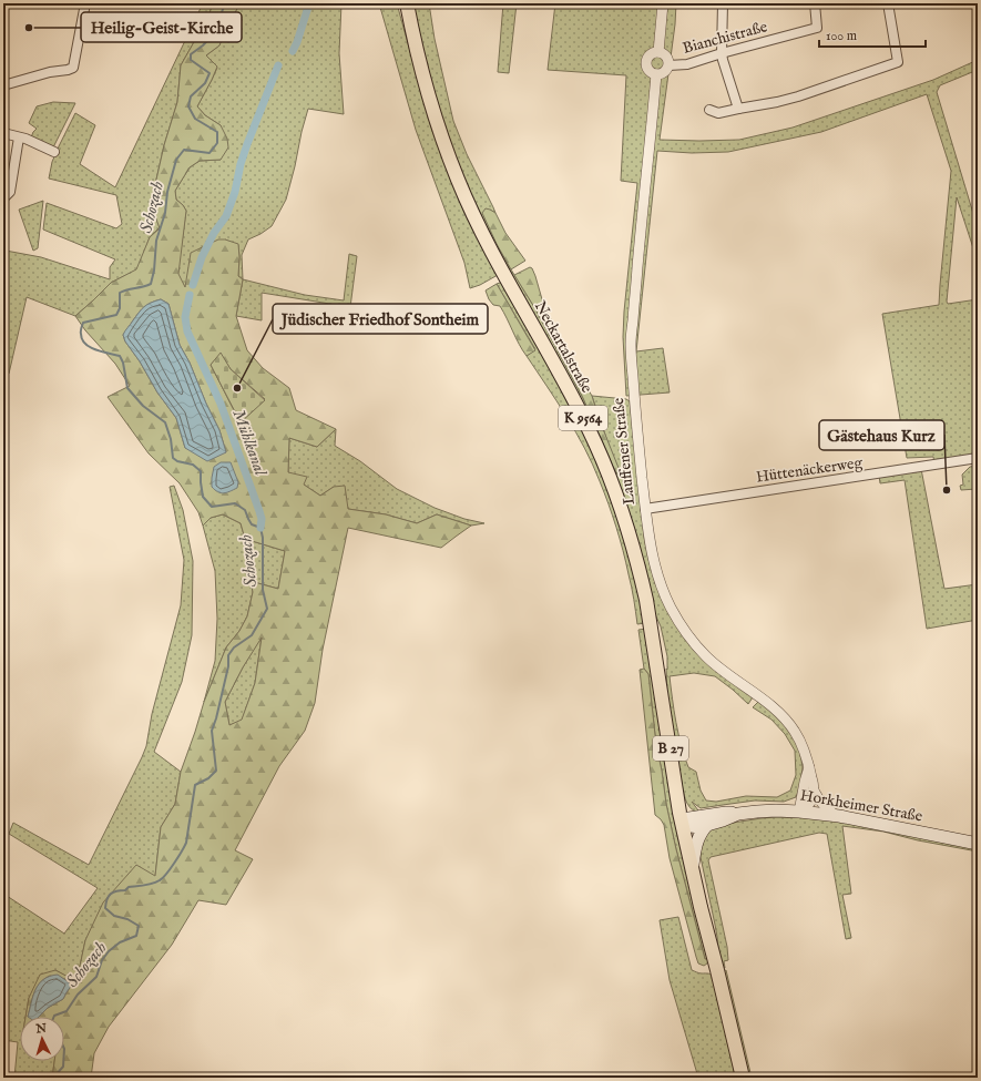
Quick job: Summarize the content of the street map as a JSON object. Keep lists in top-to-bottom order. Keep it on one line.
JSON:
{"streets":{"main road":["Neckartalstraße","K 9564","B 27","Horkheimer Straße"],"street":["Bianchistraße","Lauffener Straße","Hüttenäckerweg"]},"crossings":[["Bianchistraße","Lauffener Straße"],["Neckartalstraße","B 27"],["Neckartalstraße","Horkheimer Straße"],["Lauffener Straße","Hüttenäckerweg"],["B 27","Horkheimer Straße"]],"water":["Schozach","Mühlkanal"],"places":["Heilig-Geist-Kirche","Jüdischer Friedhof Sontheim","Gästehaus Kurz"],"scale_bar":"100 m","north":"top"}
